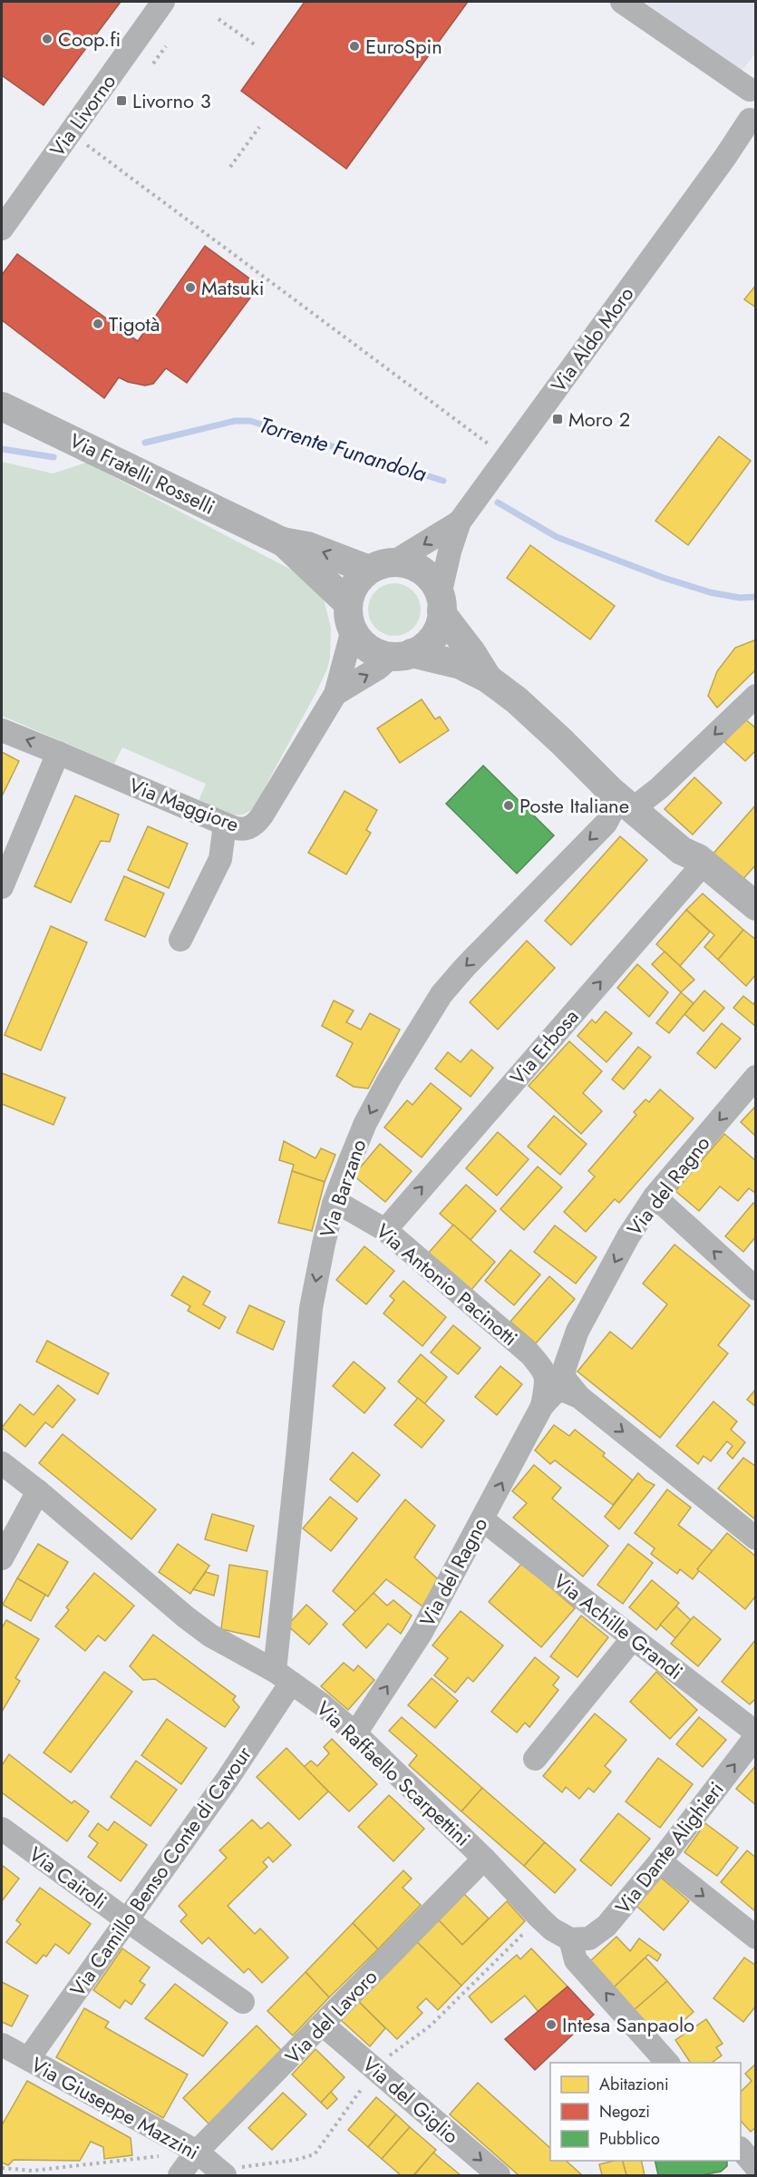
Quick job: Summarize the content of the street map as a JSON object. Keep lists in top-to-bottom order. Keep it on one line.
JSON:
{"streets":{"street":["Via Livorno","Via Aldo Moro","Via Fratelli Rosselli","Via Maggiore","Via Erbosa","Via del Ragno","Via Barzano","Via Antonio Pacinotti","Via Achille Grandi","Via Raffaello Scarpettini","Via Dante Alighieri","Via Camillo Benso Conte di Cavour","Via Cairoli","Via del Lavoro","Via del Giglio","Via Giuseppe Mazzini"]},"crossings":[["Via Aldo Moro","Via Maggiore"],["Via Erbosa","Via Antonio Pacinotti"],["Via del Ragno","Via Antonio Pacinotti"],["Via del Ragno","Via Achille Grandi"],["Via del Ragno","Via Raffaello Scarpettini"],["Via Barzano","Via Antonio Pacinotti"],["Via Barzano","Via Raffaello Scarpettini"],["Via Barzano","Via Camillo Benso Conte di Cavour"],["Via Achille Grandi","Via Dante Alighieri"],["Via Raffaello Scarpettini","Via Dante Alighieri"],["Via Raffaello Scarpettini","Via Camillo Benso Conte di Cavour"],["Via Raffaello Scarpettini","Via del Lavoro"],["Via Camillo Benso Conte di Cavour","Via Cairoli"],["Via Camillo Benso Conte di Cavour","Via Giuseppe Mazzini"],["Via del Lavoro","Via del Giglio"],["Via del Lavoro","Via Giuseppe Mazzini"]],"one_way":["Via Erbosa","Via Barzano","Via del Giglio"],"water":["Torrente Funandola"],"places":{"other":["Coop.fi","EuroSpin","Matsuki","Tigotà","Poste Italiane","Intesa Sanpaolo"],"transit":["Livorno 3","Moro 2"]},"legend":["Abitazioni","Negozi","Pubblico"]}
